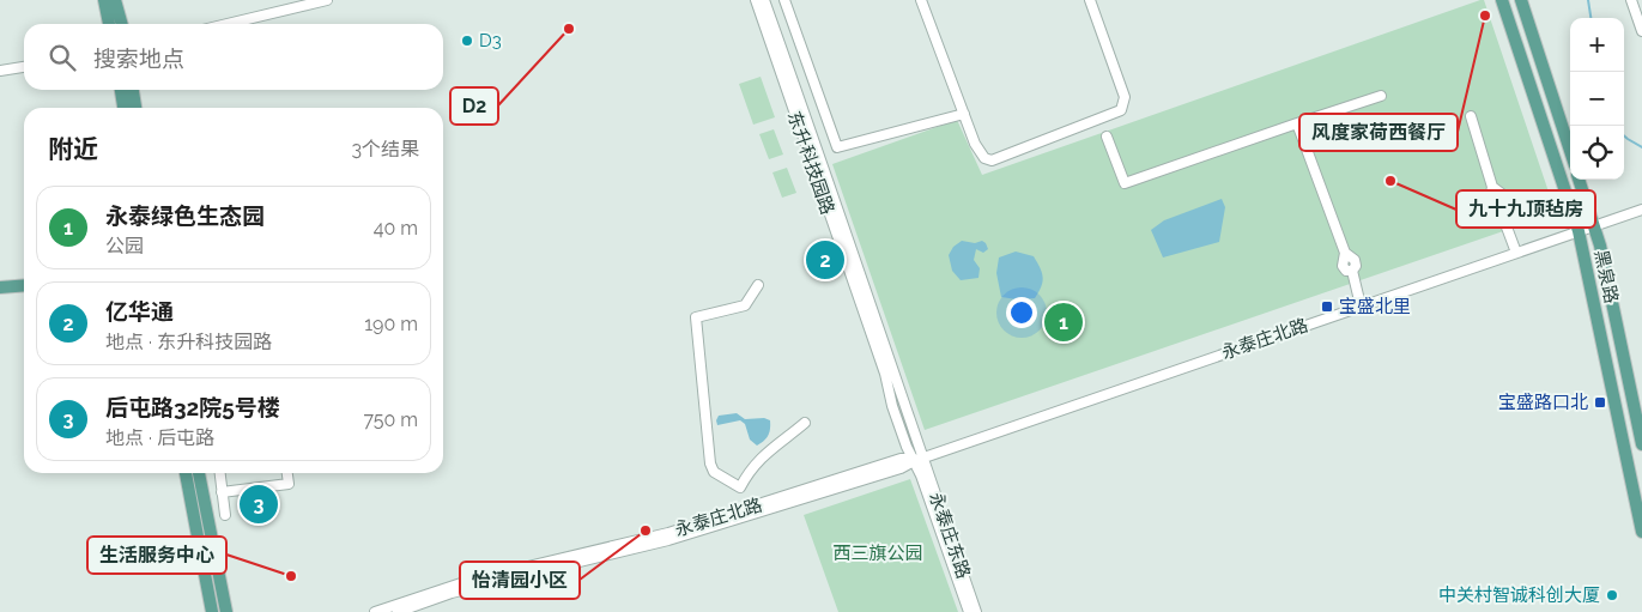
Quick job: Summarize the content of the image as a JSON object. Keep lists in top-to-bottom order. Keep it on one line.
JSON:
{"streets":{"main road":["黑泉路"],"street":["东升科技园路","永泰庄北路","永泰庄东路"]},"crossings":[["东升科技园路","永泰庄北路"],["东升科技园路","永泰庄东路"],["黑泉路","永泰庄北路"],["永泰庄北路","永泰庄东路"]],"parks":["西三旗公园"],"places":{"other":["风度家荷西餐厅","D2","D3","九十九顶毡房","怡清园小区","生活服务中心","中关村智诚科创大厦"],"transit":["宝盛北里","宝盛路口北"]},"page":{"map_buttons":["+","−"],"search":"搜索地点","heading":["附近","3个结果"],"list":[{"mark":"1","name":"永泰绿色生态园","note":"公园","value":"40 m"},{"mark":"2","name":"亿华通","note":"地点 · 东升科技园路","value":"190 m"},{"mark":"3","name":"后屯路32院5号楼","note":"地点 · 后屯路","value":"750 m"}],"pins":["2","1","3"]}}
